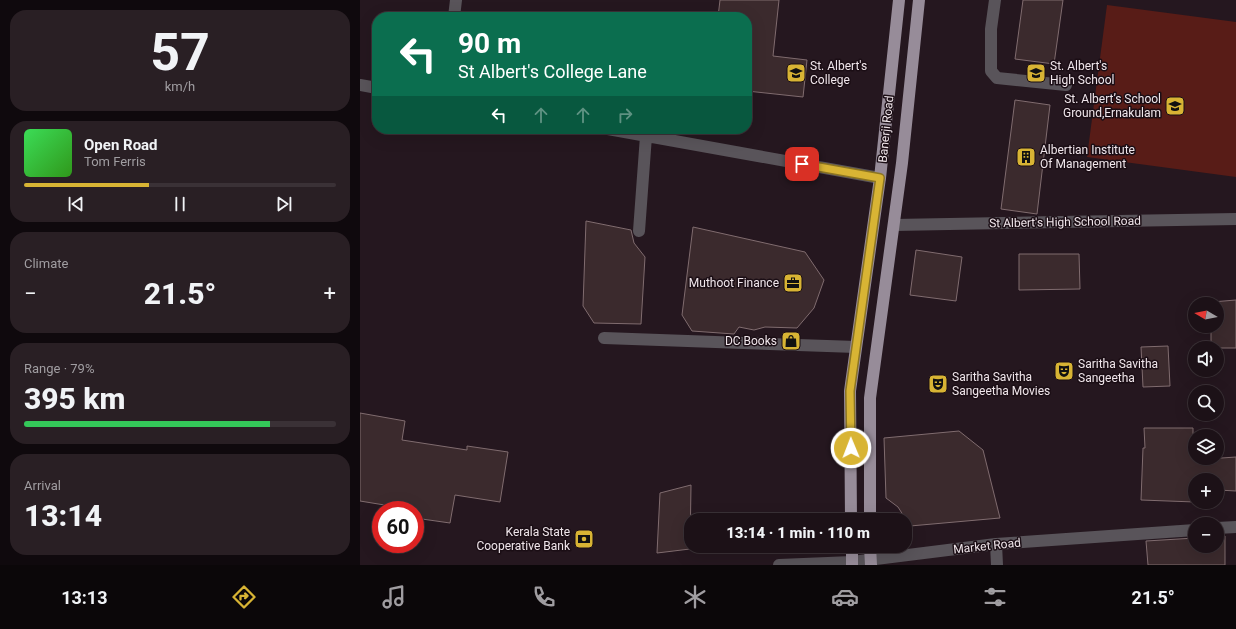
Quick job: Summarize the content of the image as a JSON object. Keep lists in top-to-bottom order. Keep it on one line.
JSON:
{"streets":{"main road":["Banerji Road"],"street":["St Albert's High School Road","Market Road"]},"crossings":[["Banerji Road","St Albert's High School Road"]],"places":{"school or university":["St. Albert's College","St. Albert's High School","St. Albert’s School Ground,Ernakulam"],"building":["Albertian Institute Of Management"],"office":["Muthoot Finance"],"shop":["DC Books"],"theatre":["Saritha Savitha Sangeetha","Saritha Savitha Sangeetha Movies"],"bank":["Kerala State Cooperative Bank"]},"north":"left","page":{"tile":[["57","km/h"],"Climate",["Range · 79%","395 km"],["Arrival","13:14"]],"turn":["90 m","St Albert's College Lane"],"song":["Open Road","Tom Ferris"],"heat":["−","21.5°","+"],"map_buttons":["+","−"],"limit":"60","trip":"13:14 · 1 min · 110 m","tabs":["13:13","21.5°"]}}
